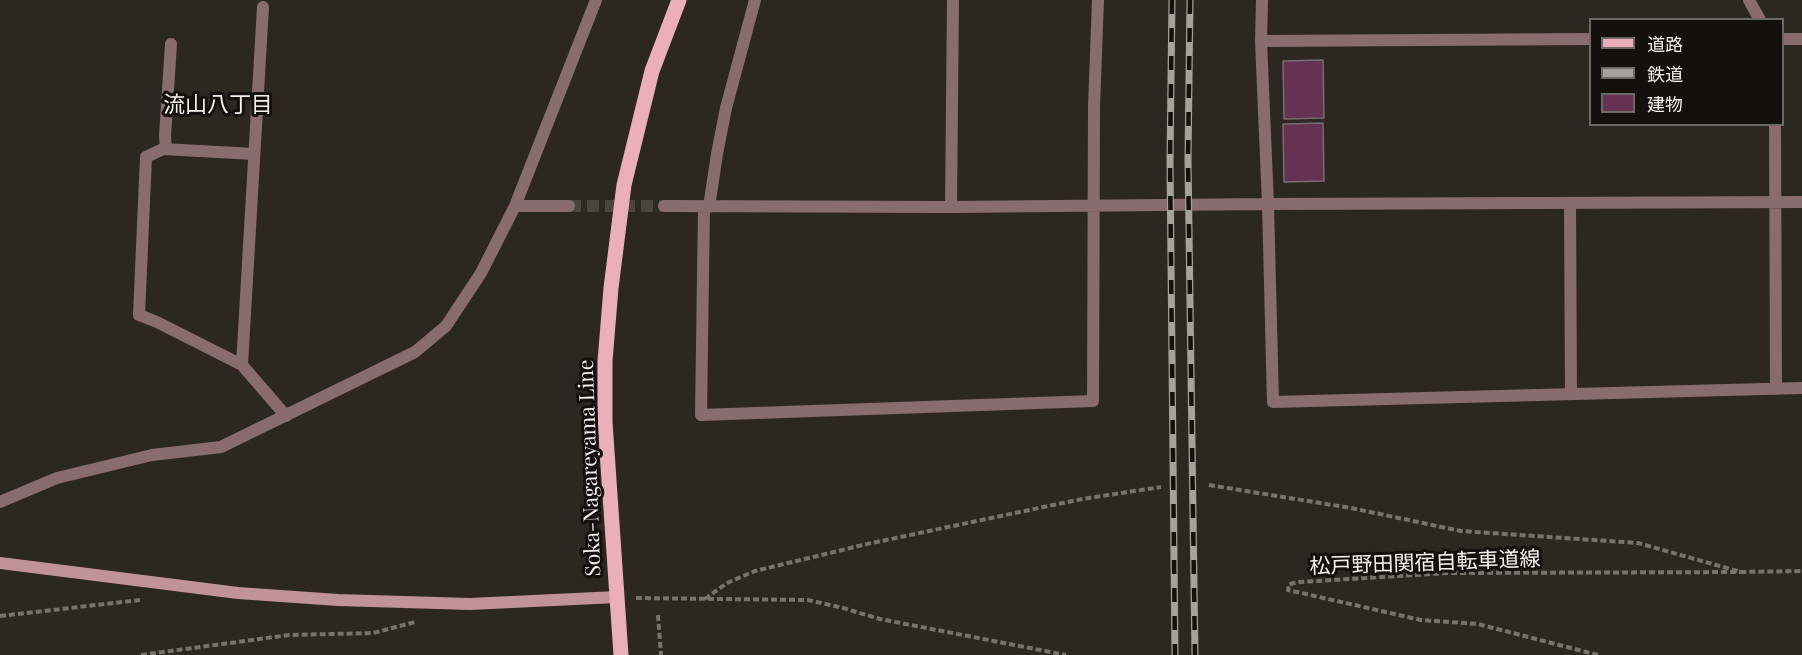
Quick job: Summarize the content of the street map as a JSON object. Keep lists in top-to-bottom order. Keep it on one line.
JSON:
{"streets":{"main road":["Soka-Nagareyama Line"],"path":["松戸野田関宿自転車道線"]},"districts":["流山八丁目"],"legend":["道路","鉄道","建物"]}
